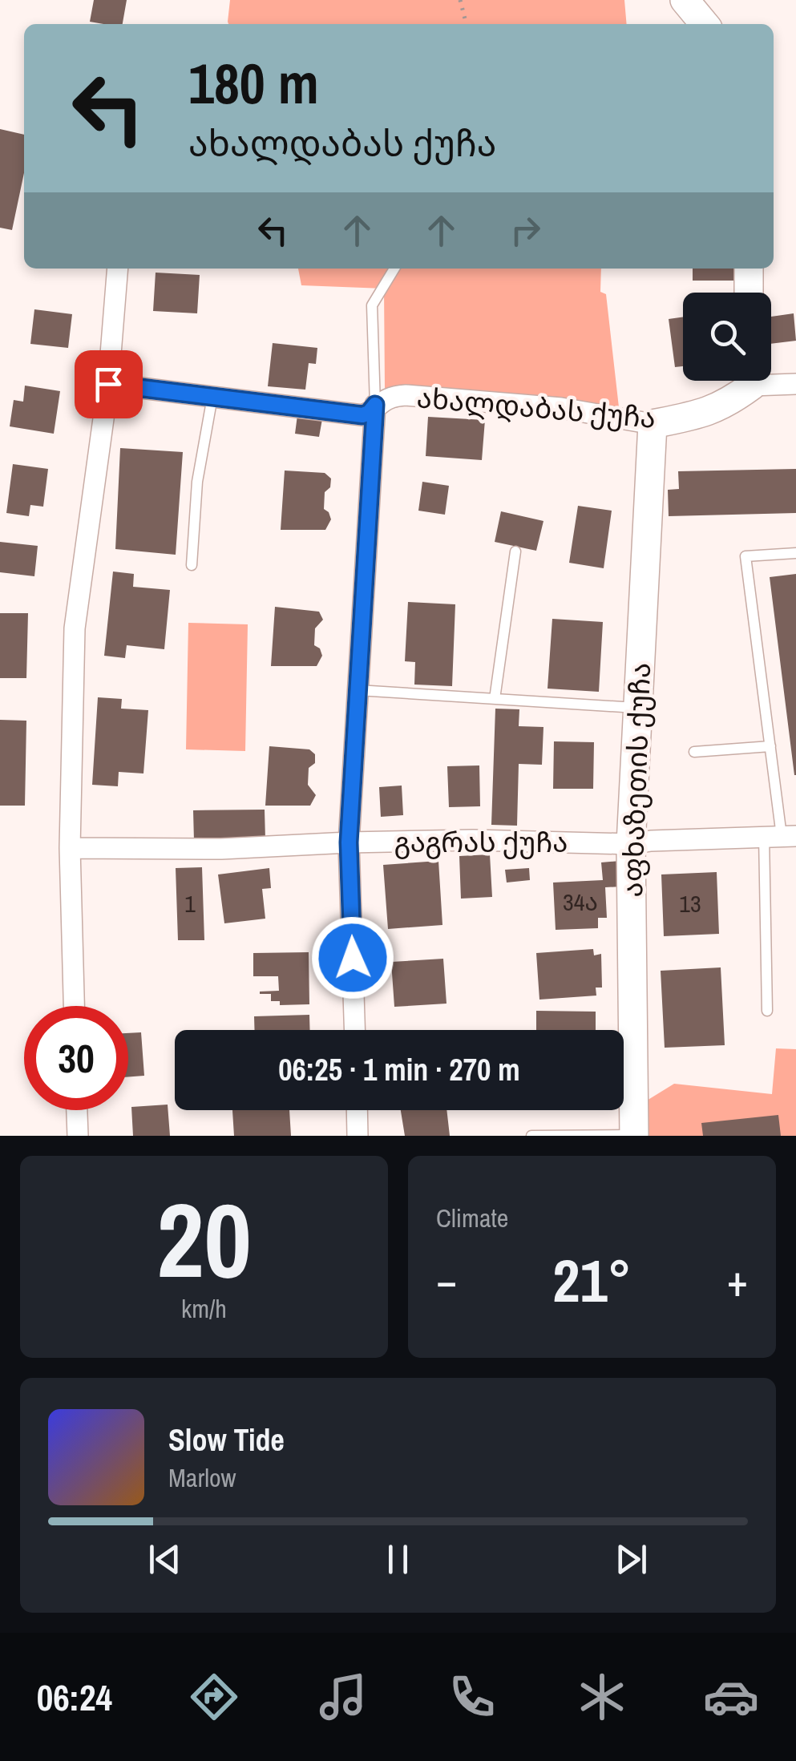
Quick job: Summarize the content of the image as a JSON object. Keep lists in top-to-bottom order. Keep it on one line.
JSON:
{"streets":{"street":["ახალდაბას ქუჩა","აფხაზეთის ქუჩა","გაგრას ქუჩა"]},"crossings":[["ახალდაბას ქუჩა","აფხაზეთის ქუჩა"],["აფხაზეთის ქუჩა","გაგრას ქუჩა"]],"house_numbers":["34ა","1","13"],"page":{"turn":["180 m","ახალდაბას ქუჩა"],"limit":"30","trip":"06:25 · 1 min · 270 m","tile":[["20","km/h"],"Climate"],"heat":["−","21°","+"],"song":["Slow Tide","Marlow"],"tabs":"06:24"}}
